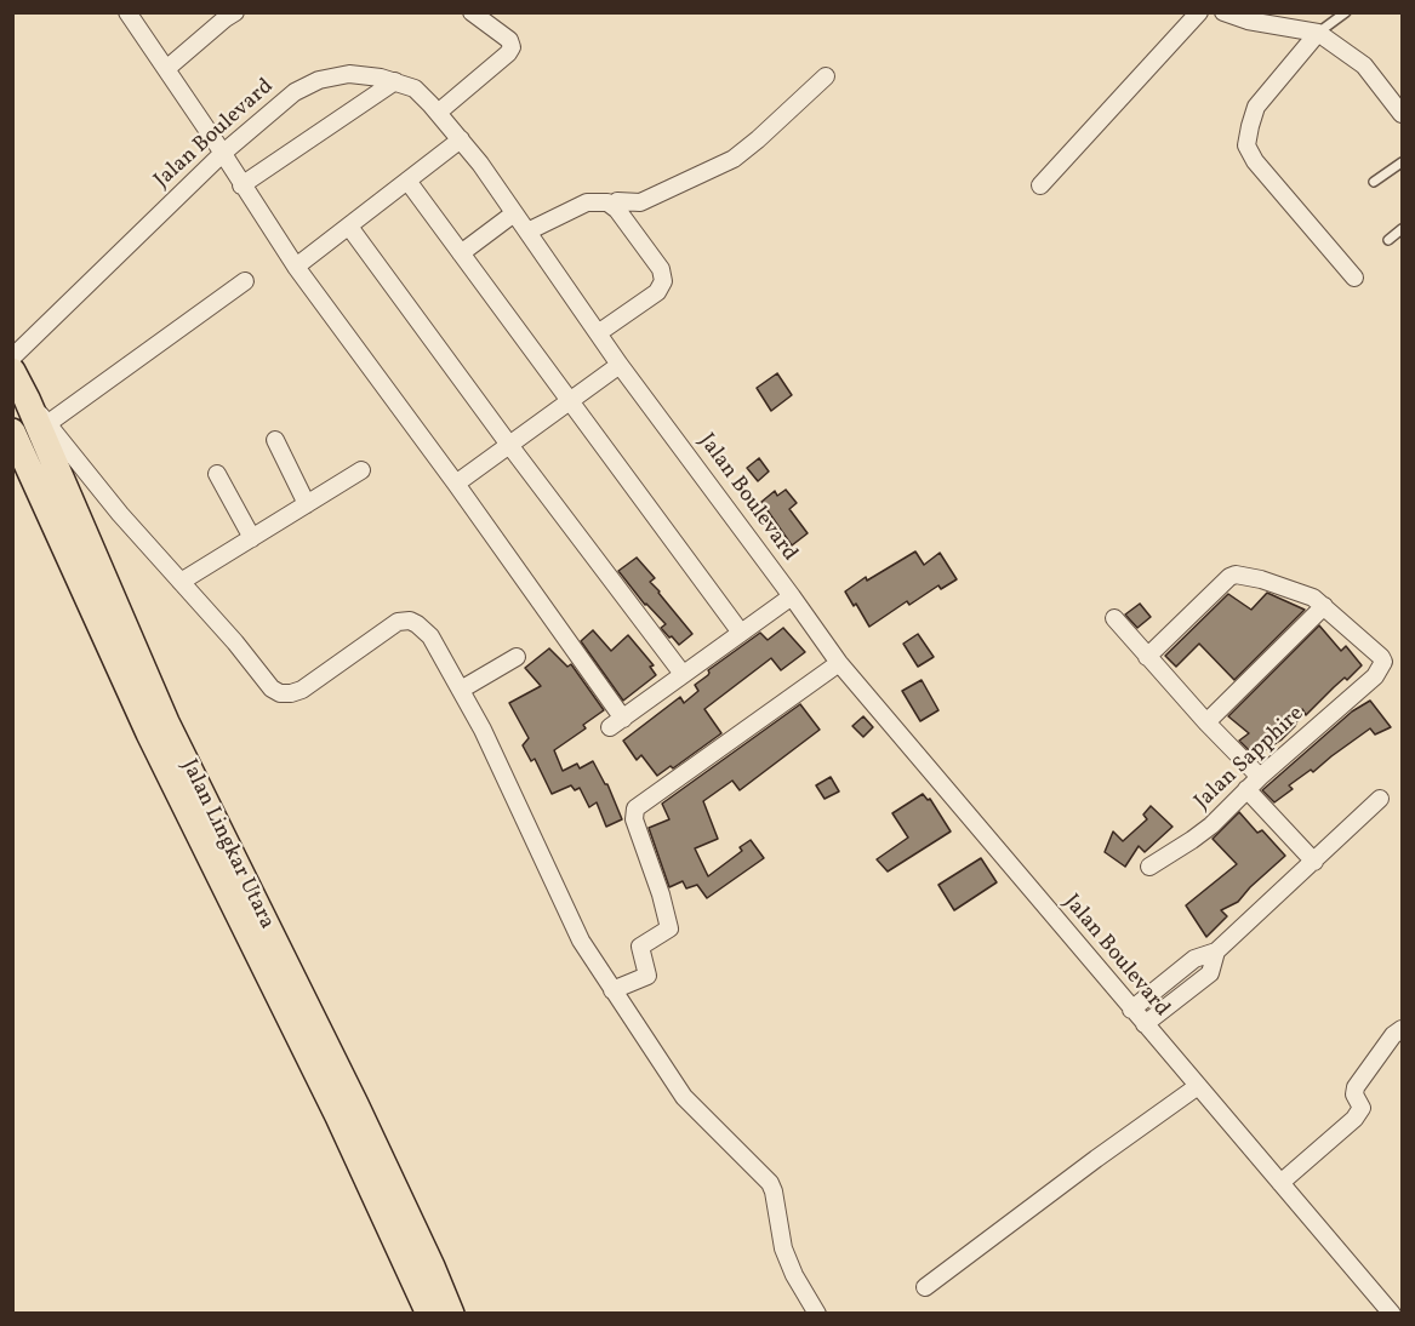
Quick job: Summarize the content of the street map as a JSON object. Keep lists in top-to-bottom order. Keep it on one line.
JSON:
{"streets":{"main road":["Jalan Lingkar Utara"],"street":["Jalan Boulevard","Jalan Sapphire"]}}
